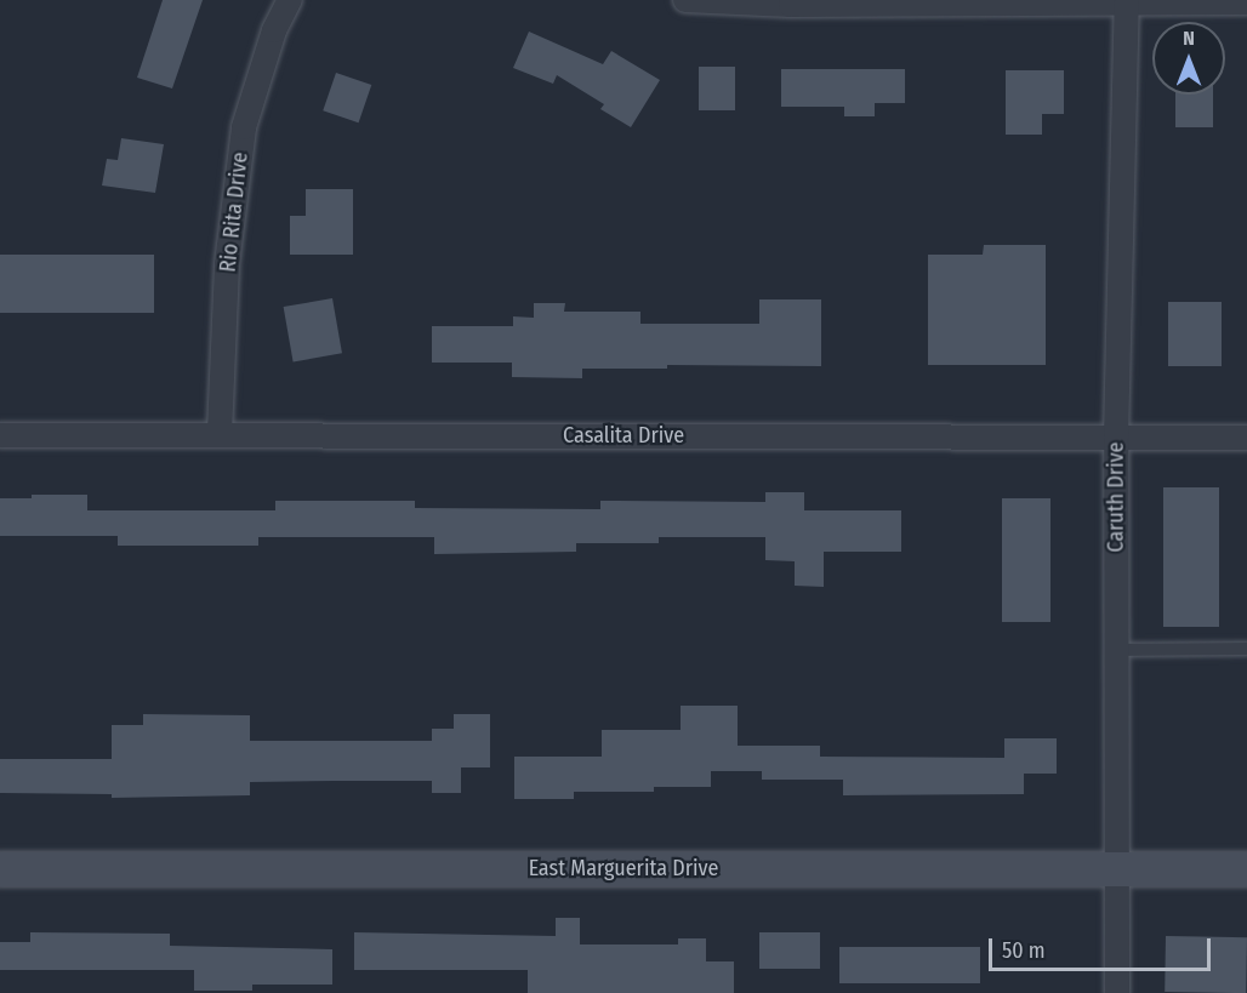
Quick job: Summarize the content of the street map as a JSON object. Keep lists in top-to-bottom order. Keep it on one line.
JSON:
{"streets":{"street":["Rio Rita Drive","Casalita Drive","Caruth Drive","East Marguerita Drive"]},"crossings":[["Rio Rita Drive","Casalita Drive"],["Casalita Drive","Caruth Drive"],["Caruth Drive","East Marguerita Drive"]],"scale_bar":"50 m","north":"top"}
